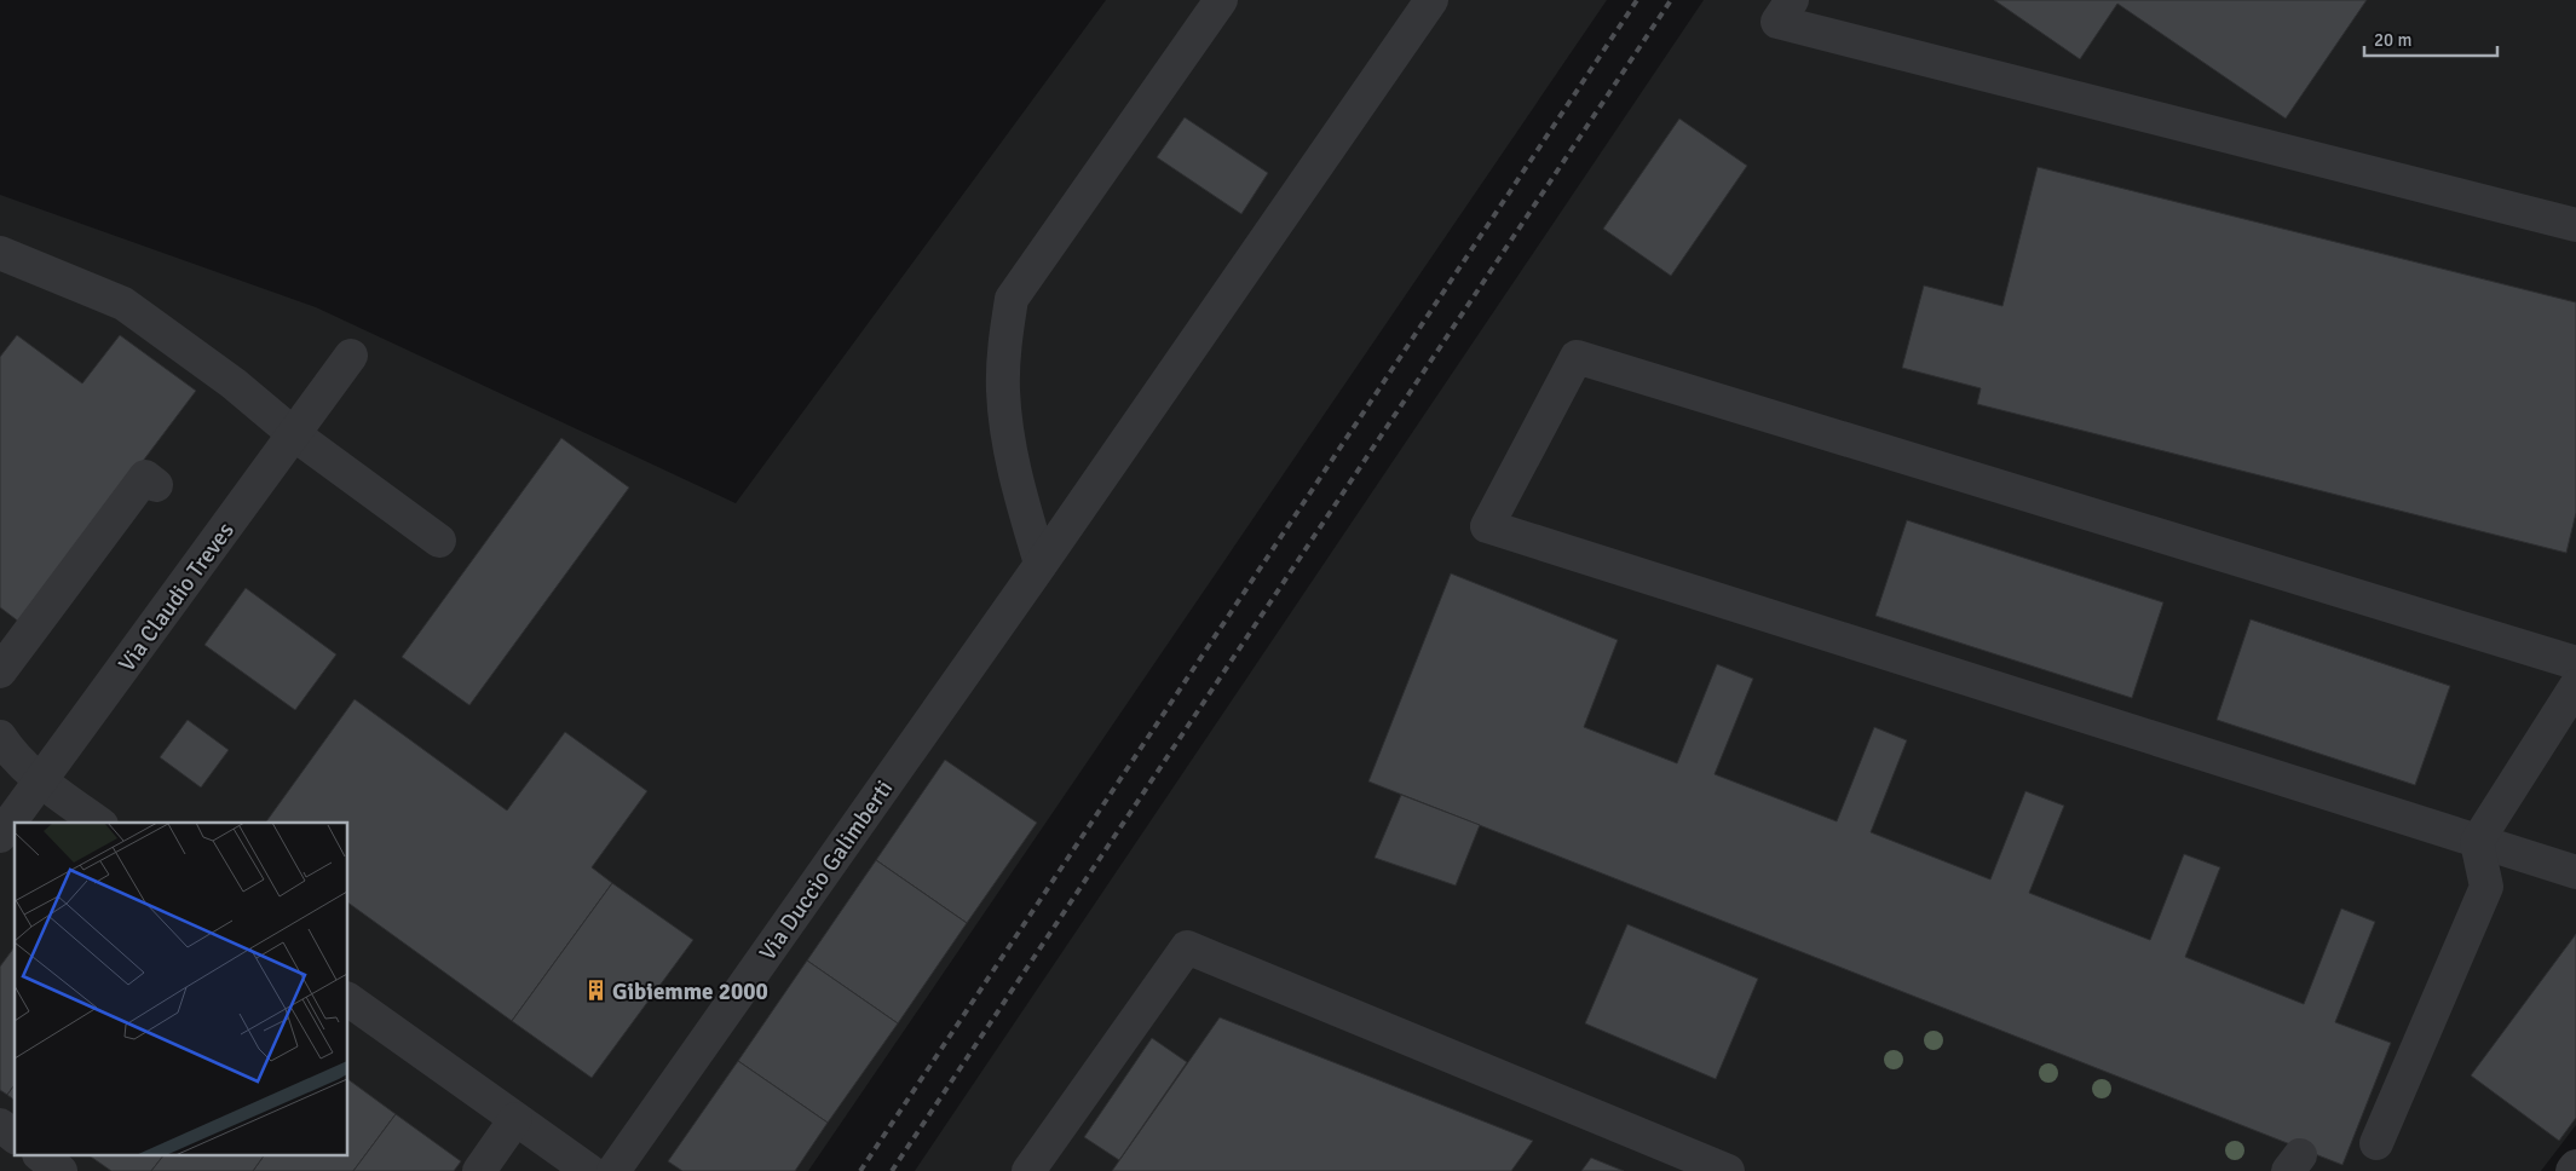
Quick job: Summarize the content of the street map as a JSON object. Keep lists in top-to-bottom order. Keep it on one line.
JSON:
{"streets":{"street":["Via Claudio Treves","Via Duccio Galimberti"]},"places":{"building":["Gibiemme 2000"]},"scale_bar":"20 m"}
